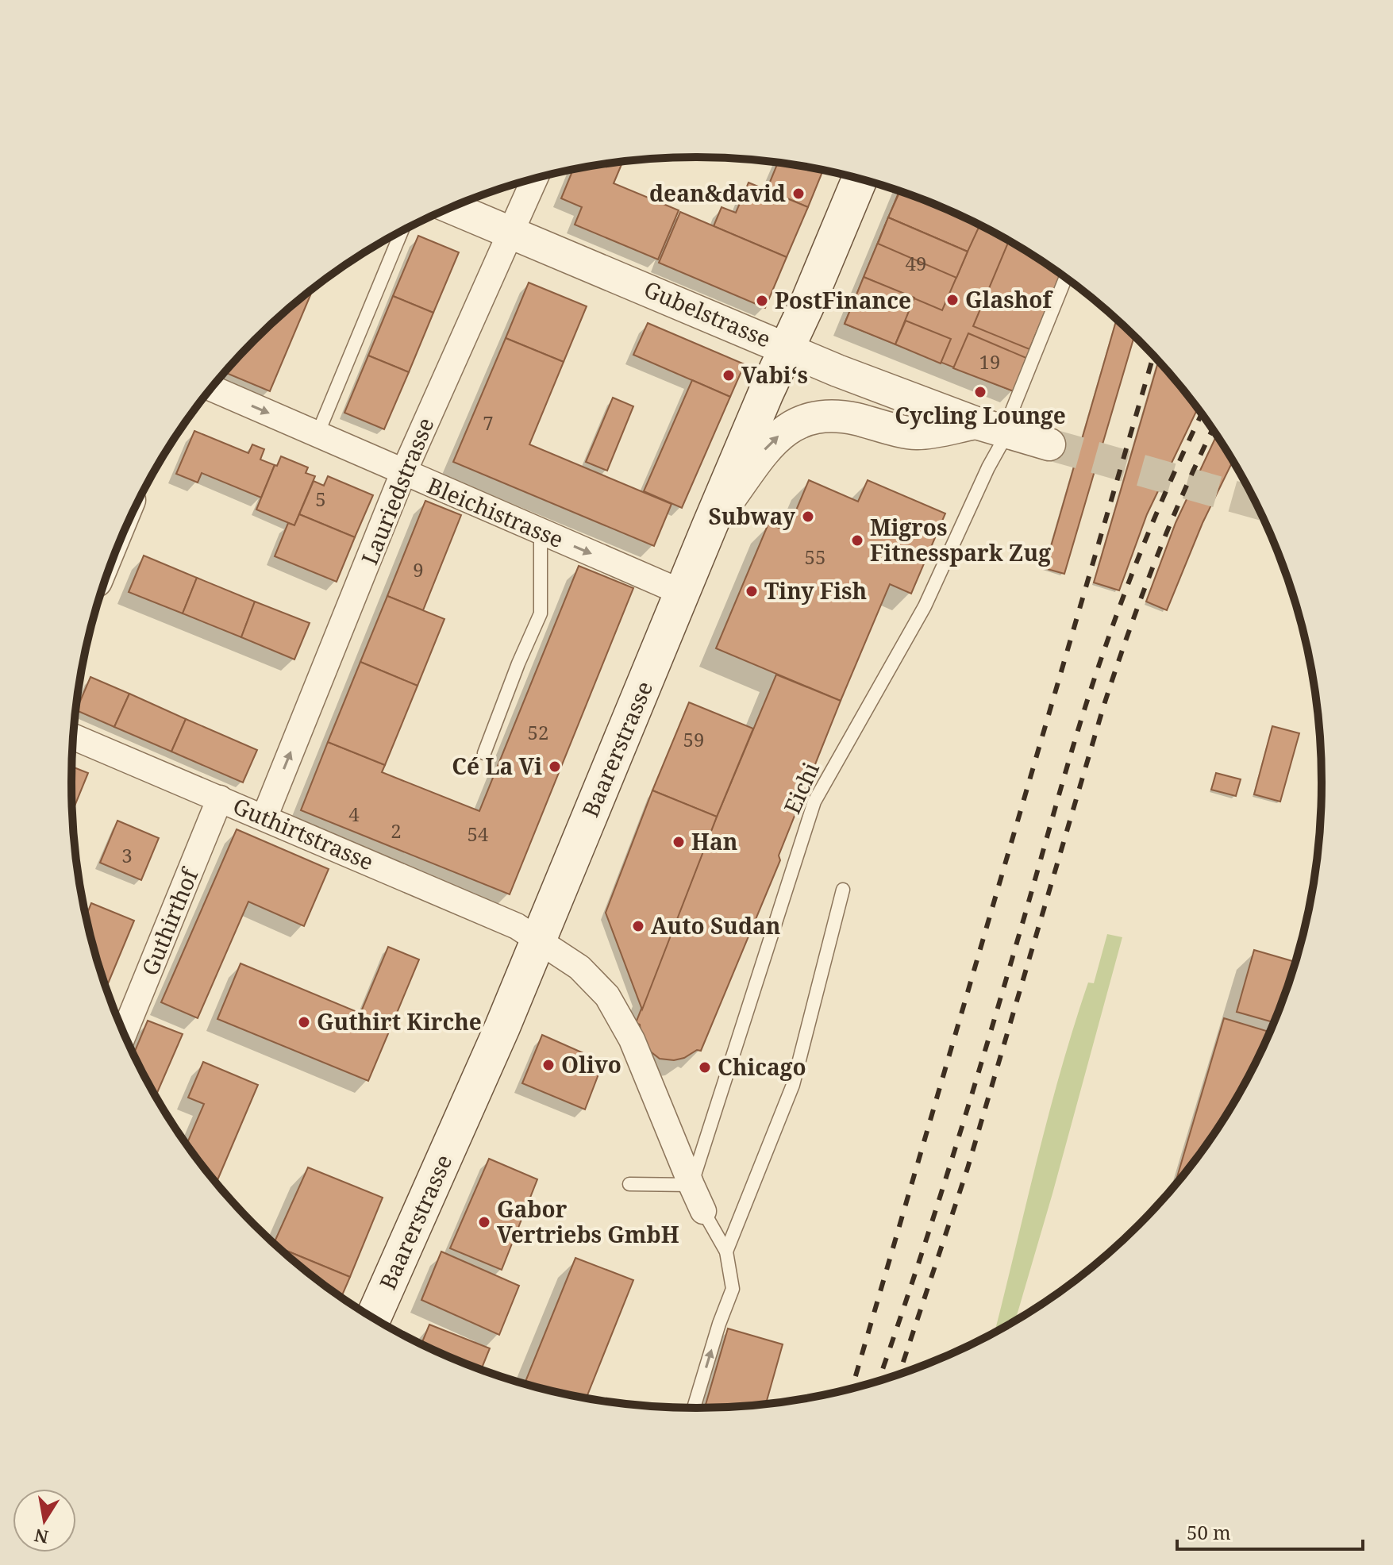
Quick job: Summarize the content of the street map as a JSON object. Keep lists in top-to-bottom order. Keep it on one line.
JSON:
{"streets":{"main road":["Baarerstrasse"],"street":["Gubelstrasse","Lauriedstrasse","Bleichistrasse","Guthirtstrasse","Guthirthof"],"lane":["Eichi"]},"crossings":[["Gubelstrasse","Lauriedstrasse"],["Gubelstrasse","Baarerstrasse"],["Gubelstrasse","Eichi"],["Lauriedstrasse","Bleichistrasse"],["Lauriedstrasse","Guthirtstrasse"],["Bleichistrasse","Baarerstrasse"],["Baarerstrasse","Guthirtstrasse"],["Eichi","Guthirtstrasse"],["Guthirtstrasse","Guthirthof"]],"one_way":["Lauriedstrasse","Bleichistrasse"],"places":["dean&david","Glashof","PostFinance","Vabi‘s","Cycling Lounge","Subway","Migros Fitnesspark Zug","Tiny Fish","Cé La Vi","Han","Auto Sudan","Guthirt Kirche","Olivo","Chicago","Gabor Vertriebs GmbH"],"house_numbers":["49","19","7","5","55","9","52","59","4","2","54","3"],"scale_bar":"50 m","north":"bottom"}
